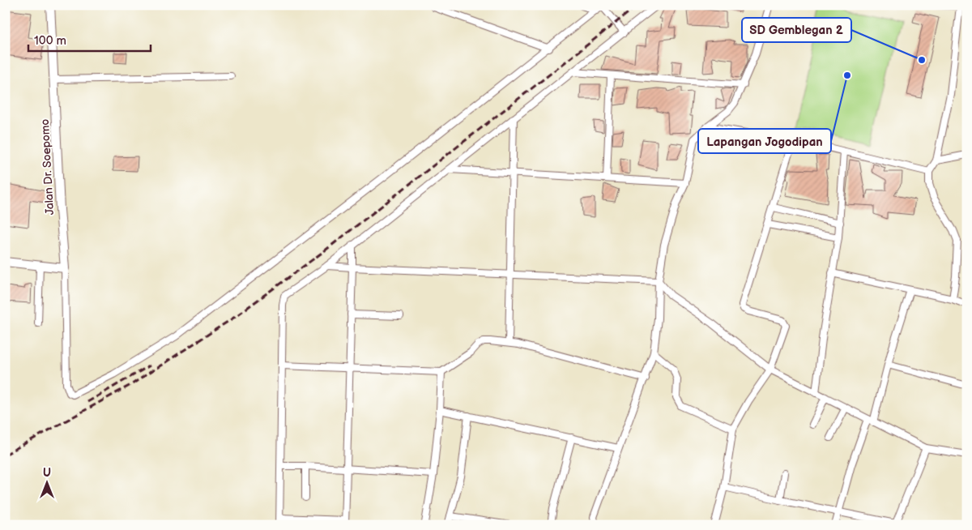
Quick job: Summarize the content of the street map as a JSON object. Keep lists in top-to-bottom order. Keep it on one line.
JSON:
{"streets":{"street":["Jalan Dr. Soepomo"]},"places":["SD Gemblegan 2","Lapangan Jogodipan"],"scale_bar":"100 m","north":"top"}
